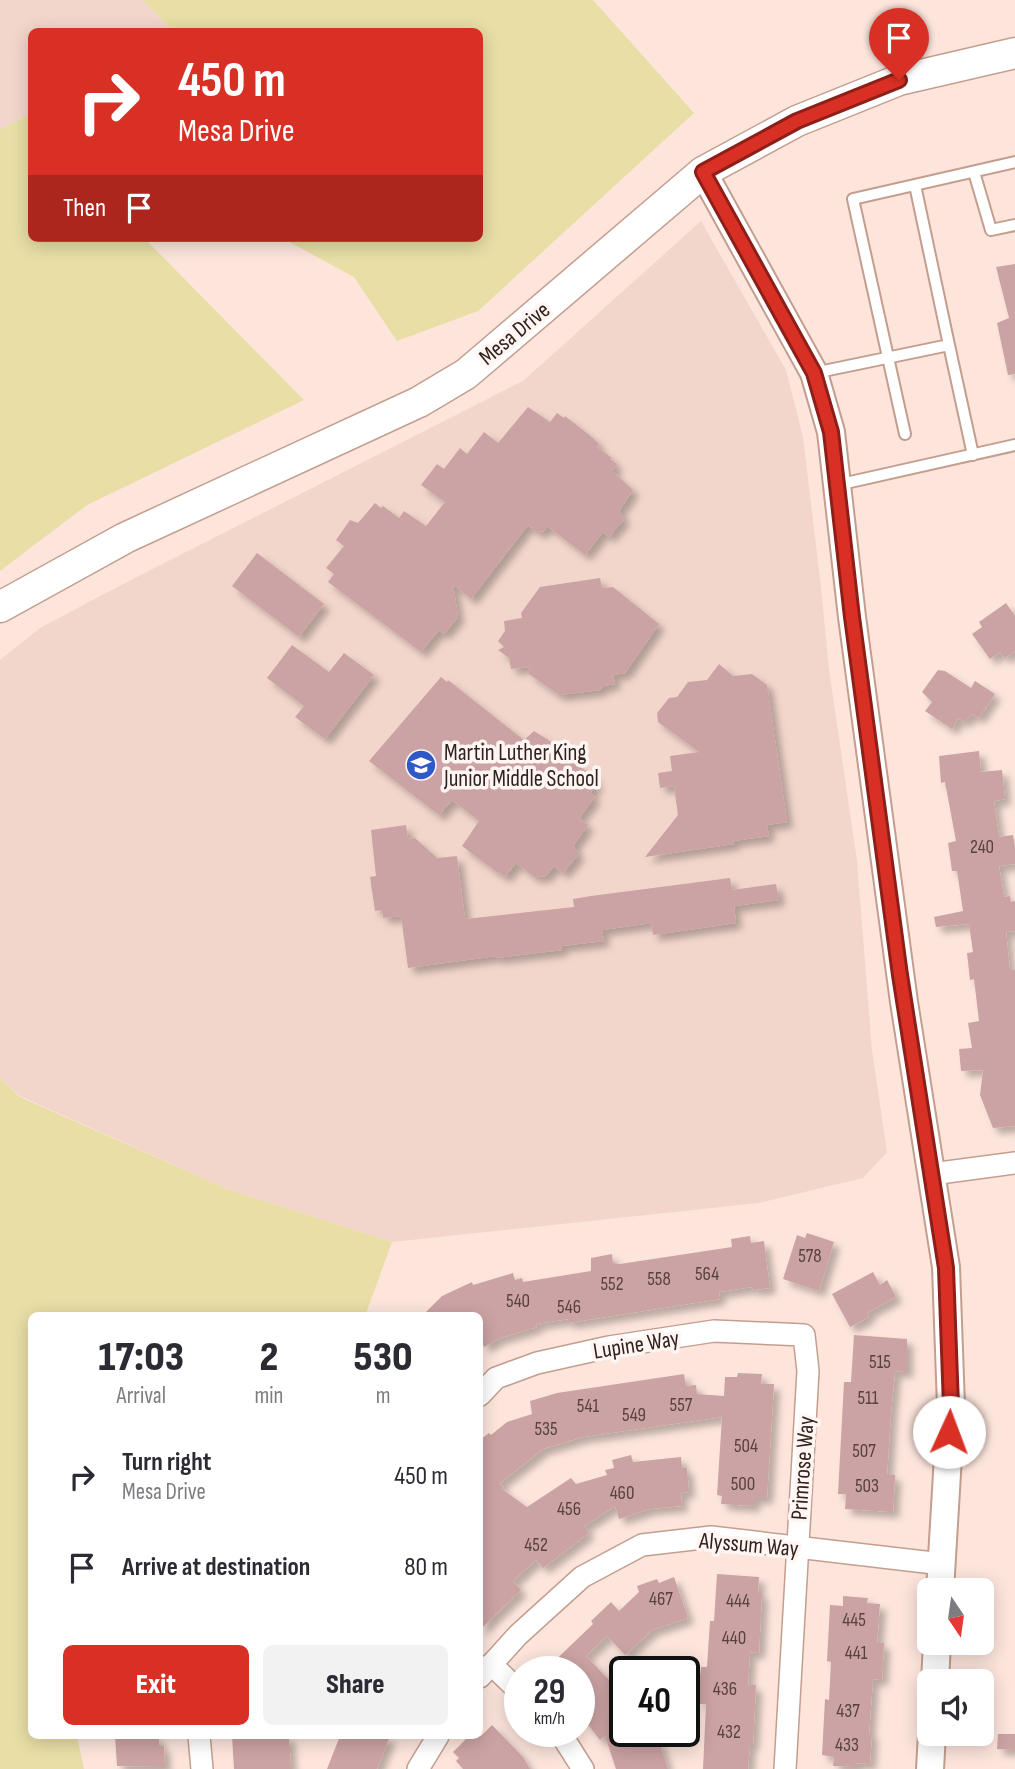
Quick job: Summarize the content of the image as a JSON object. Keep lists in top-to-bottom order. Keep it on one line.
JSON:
{"streets":{"main road":["Mesa Drive"],"street":["Lupine Way","Primrose Way","Alyssum Way"]},"crossings":[["Lupine Way","Primrose Way"],["Primrose Way","Alyssum Way"]],"places":{"school or university":["Martin Luther King Junior Middle School"]},"house_numbers":["240","578","564","558","552","540","546","515","511","557","541","549","535","504","507","500","503","460","456","452","467","444","445","440","441","436","437","432","433"],"north":"bottom","page":{"turn":["450 m","Mesa Drive"],"then":"Then","eta":["17:03","Arrival","2","min","530","m"],"list":[{"name":"Turn right","note":"Mesa Drive","value":"450 m"},{"name":"Arrive at destination","value":"80 m"}],"buttons":["Exit","Share"],"speed":"29 km/h","limit":"40"}}
